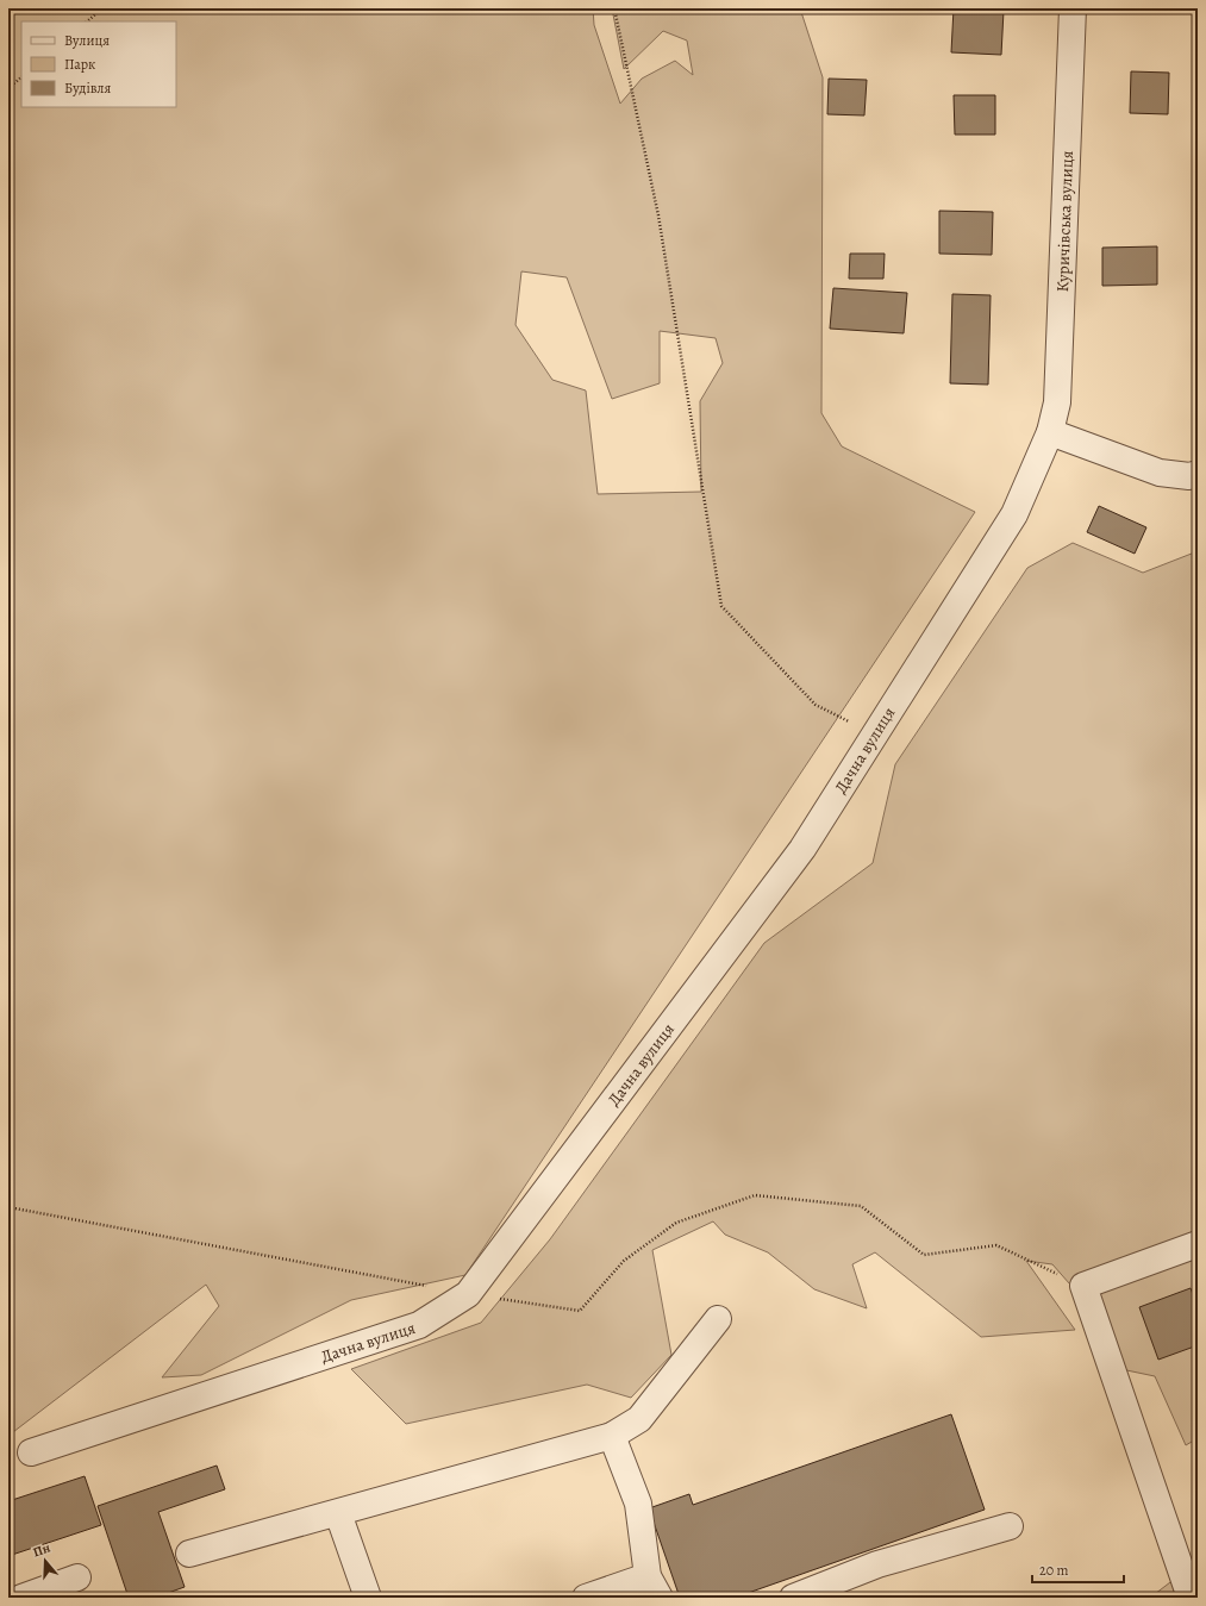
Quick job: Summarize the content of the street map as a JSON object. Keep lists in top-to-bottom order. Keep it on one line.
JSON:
{"streets":{"street":["Куричівська вулиця","Дачна вулиця"]},"crossings":[["Куричівська вулиця","Дачна вулиця"]],"legend":["Вулиця","Парк","Будівля"],"scale_bar":"20 m","north":"top"}
